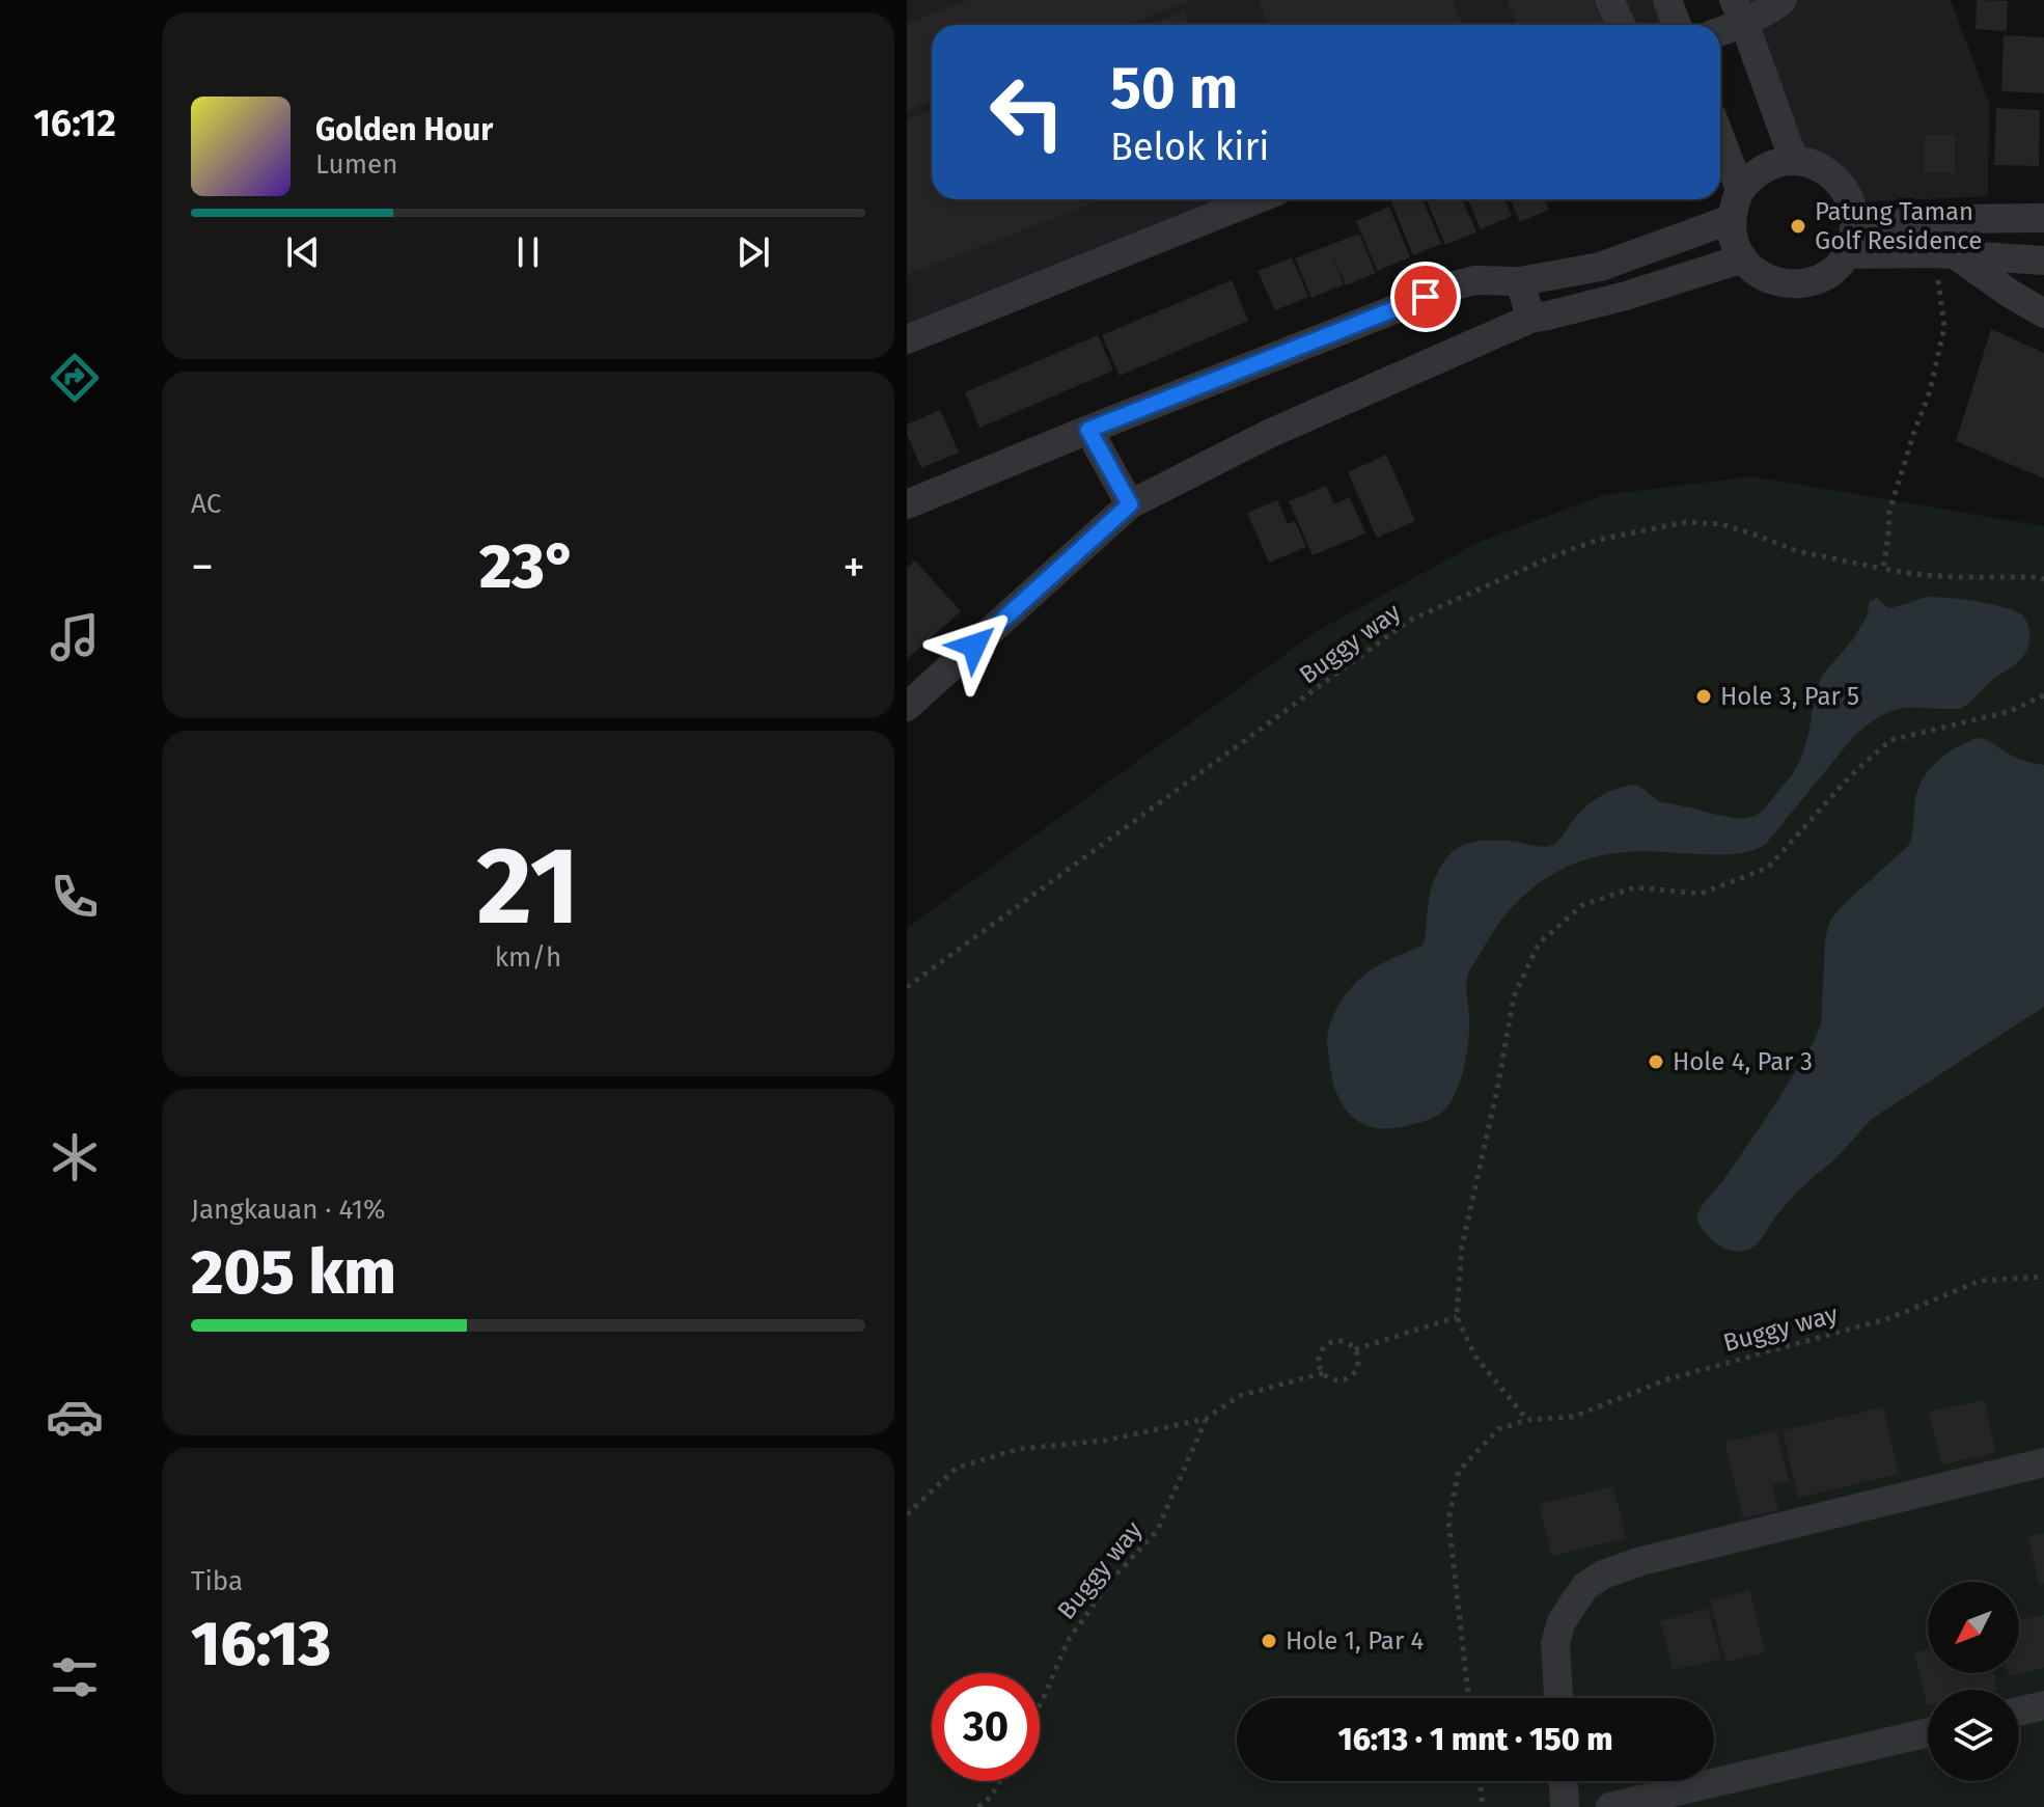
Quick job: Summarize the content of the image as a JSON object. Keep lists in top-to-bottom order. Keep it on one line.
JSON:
{"streets":{"path":["Buggy way"]},"places":["Patung Taman Golf Residence","Hole 3, Par 5","Hole 4, Par 3","Hole 1, Par 4"],"north":"bottom left","page":{"tabs":"16:12","turn":["50 m","Belok kiri"],"song":["Golden Hour","Lumen"],"tile":["AC",["21","km/h"],["Jangkauan · 41%","205 km"],["Tiba","16:13"]],"heat":["−","23°","+"],"limit":"30","trip":"16:13 · 1 mnt · 150 m"}}
